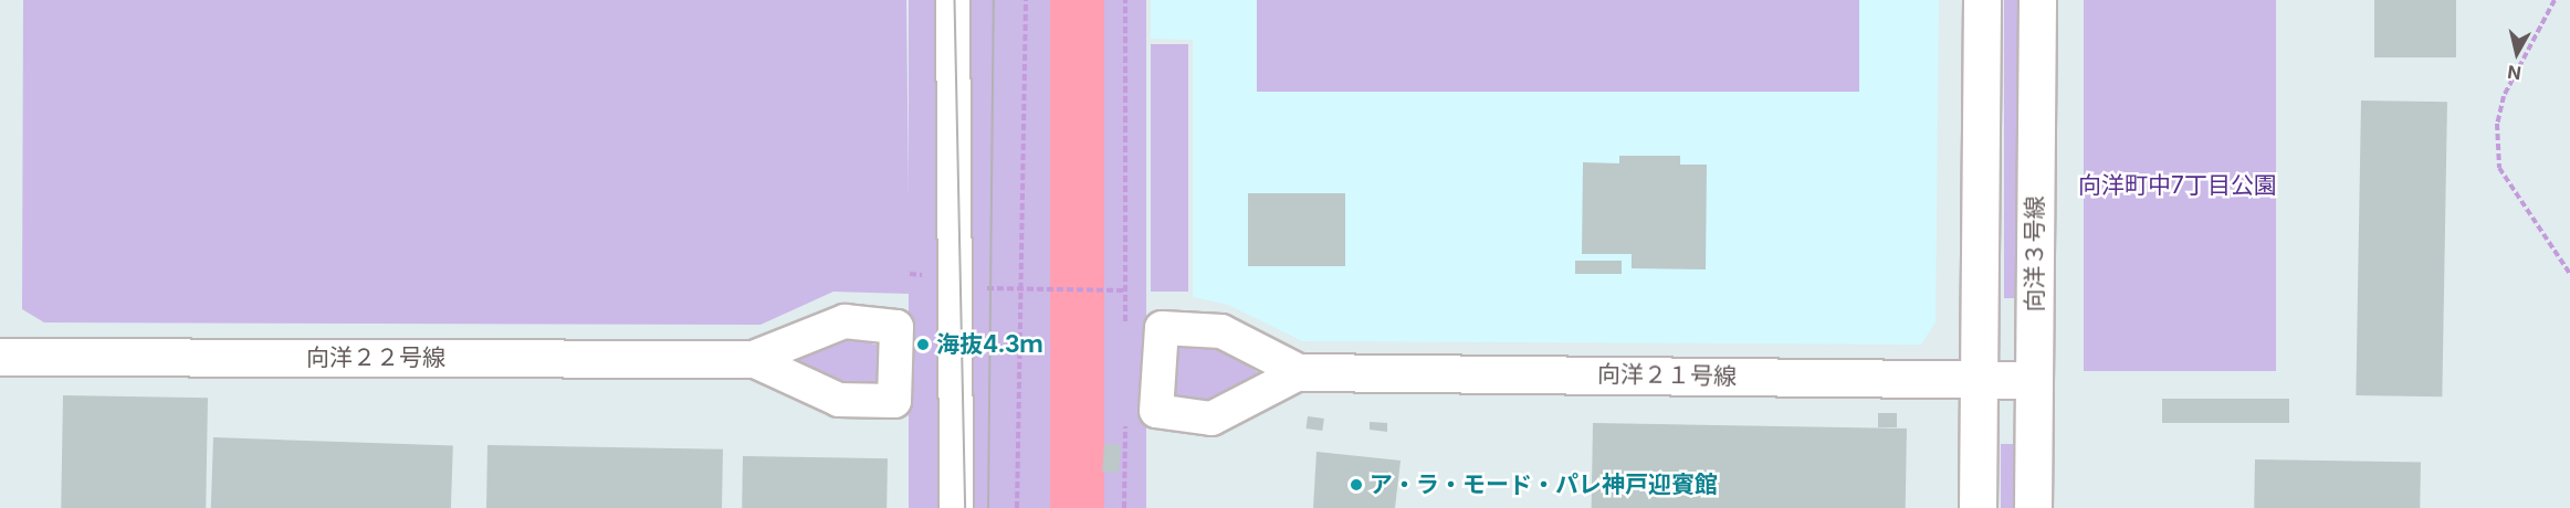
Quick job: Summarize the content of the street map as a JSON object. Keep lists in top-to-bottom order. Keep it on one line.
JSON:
{"streets":{"street":["向洋３号線","向洋２２号線","向洋２１号線"]},"crossings":[["向洋３号線","向洋２１号線"]],"parks":["向洋町中7丁目公園"],"places":["海抜4.3ｍ","ア・ラ・モード・パレ神戸迎賓館"],"north":"bottom"}
